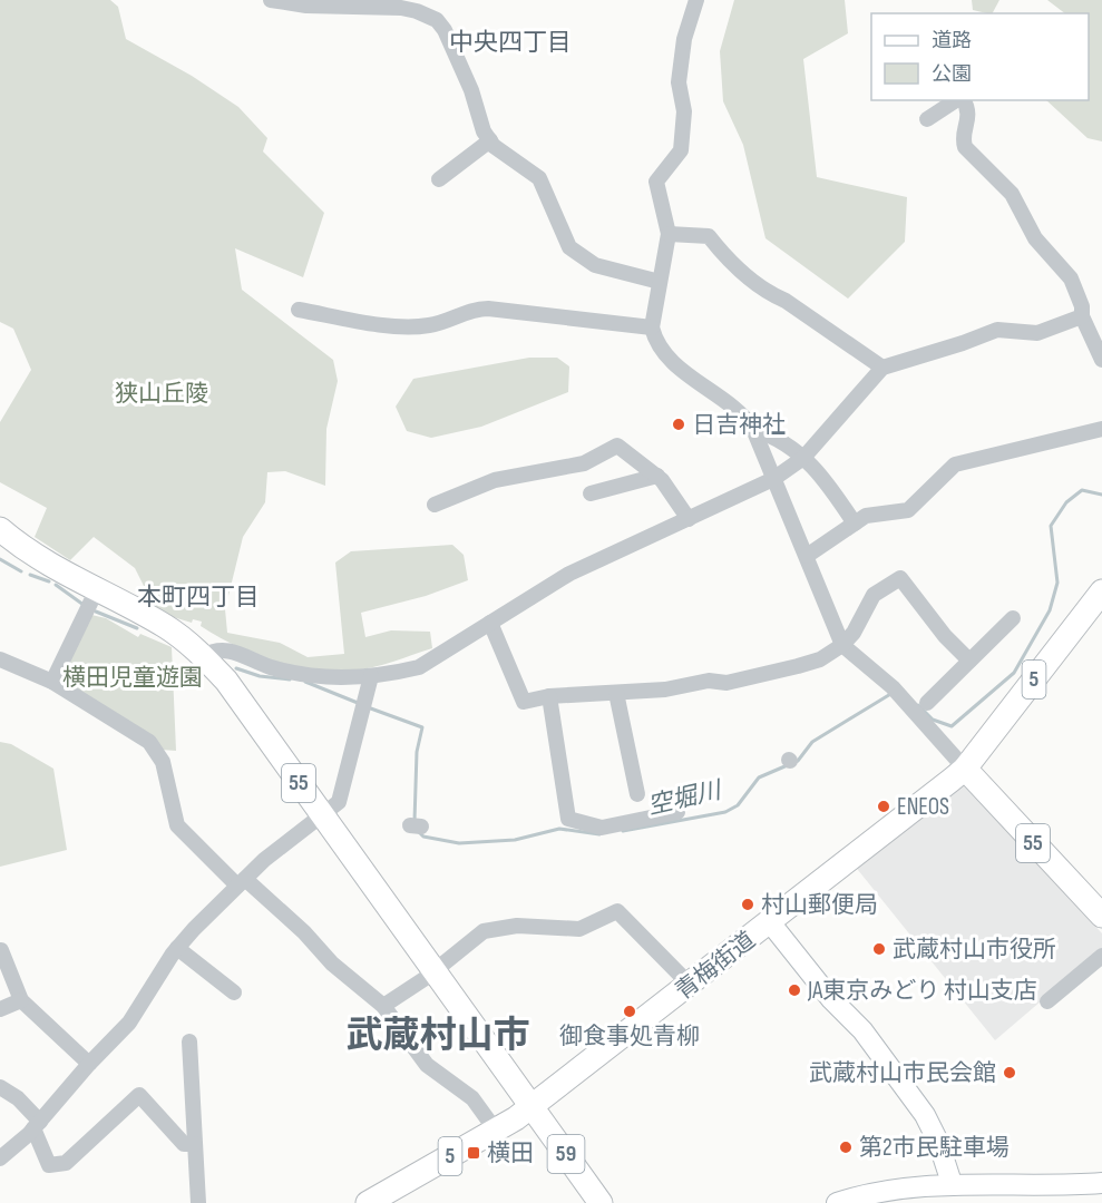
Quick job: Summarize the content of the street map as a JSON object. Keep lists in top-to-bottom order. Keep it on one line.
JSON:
{"streets":{"main road":["5","55","青梅街道","59"]},"crossings":[["55","青梅街道"],["55","59"],["青梅街道","59"]],"districts":["中央四丁目","本町四丁目","武蔵村山市"],"water":["空堀川"],"parks":["狭山丘陵","横田児童遊園"],"places":{"other":["日吉神社","ENEOS","村山郵便局","武蔵村山市役所","JA東京みどり 村山支店","御食事処青柳","武蔵村山市民会館","第2市民駐車場"],"transit":["横田"]},"legend":["道路","公園"]}
